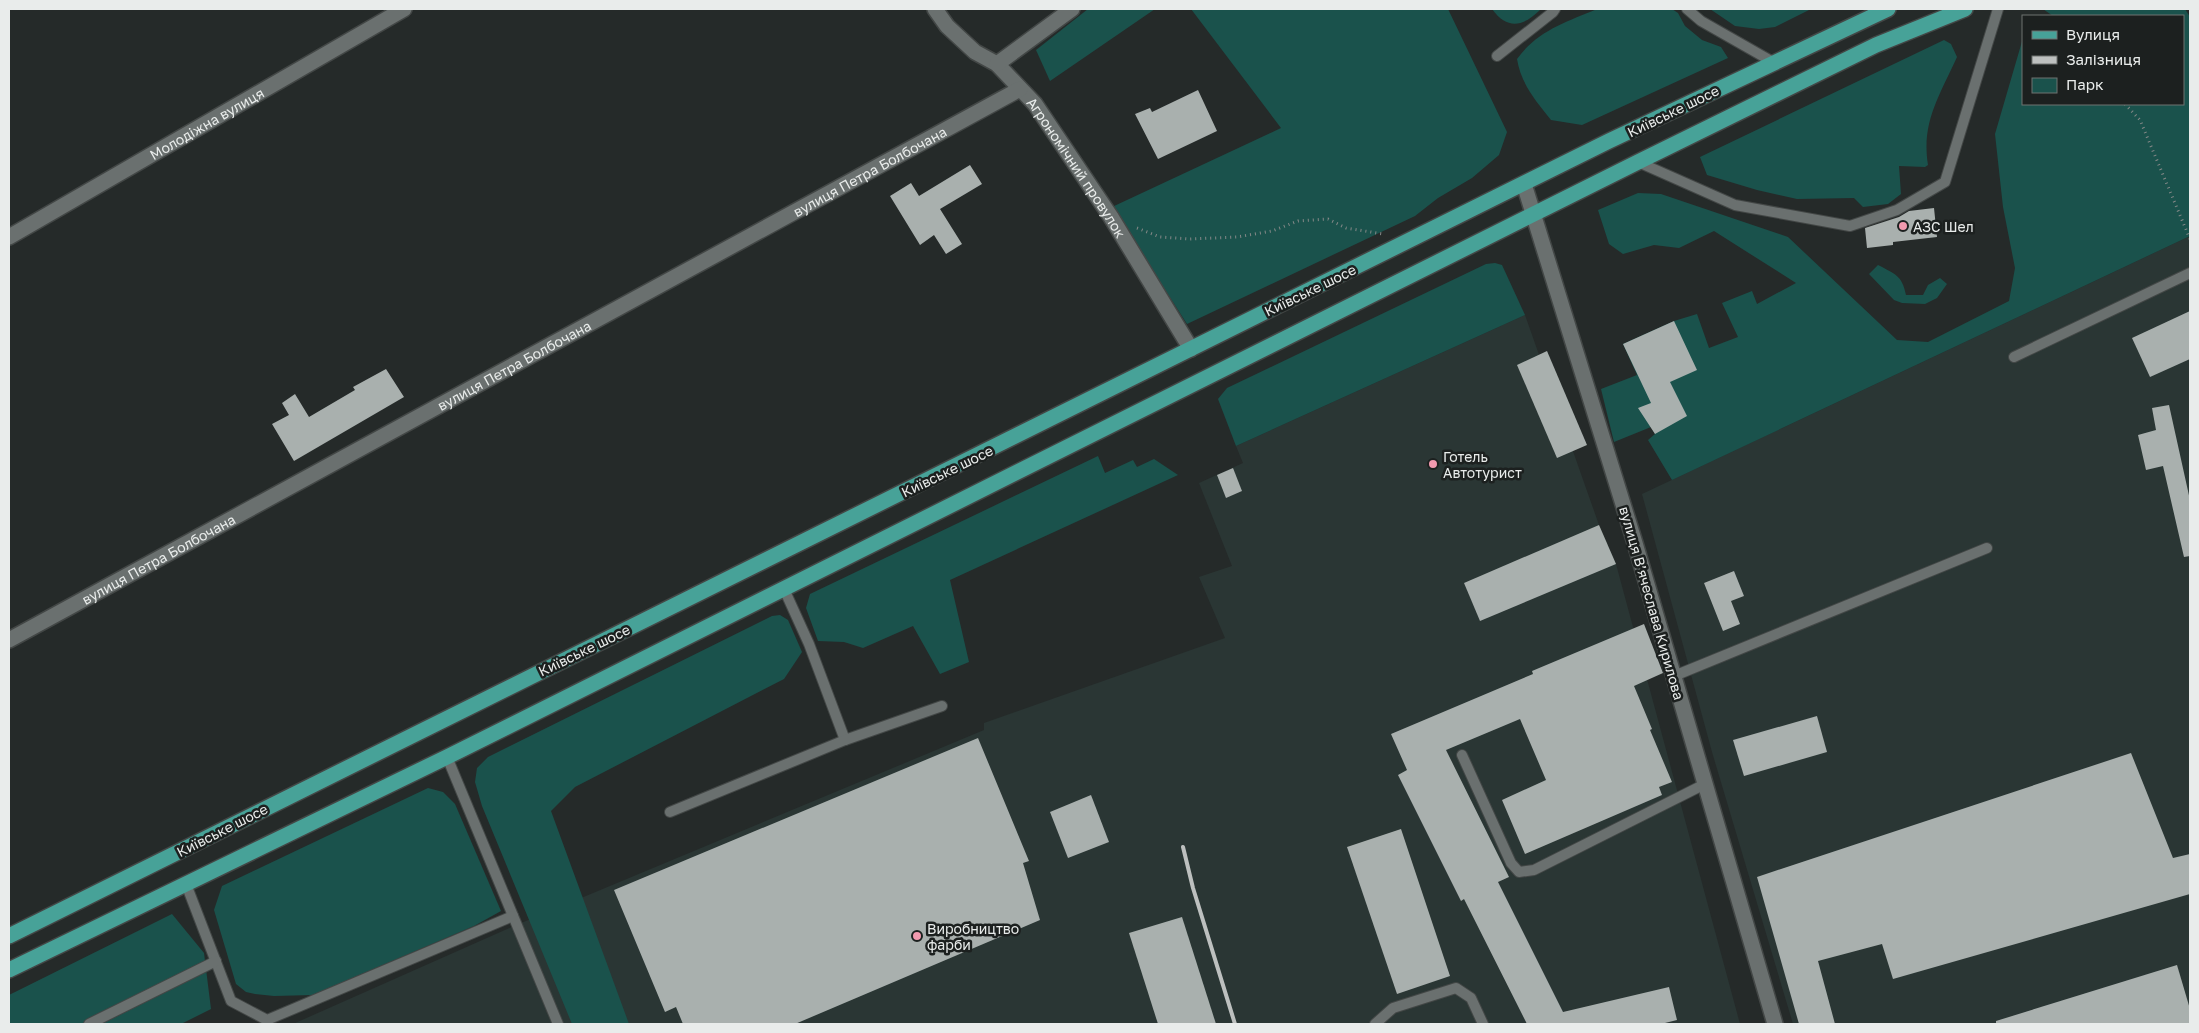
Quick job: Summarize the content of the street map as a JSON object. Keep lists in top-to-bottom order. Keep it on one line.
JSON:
{"streets":{"main road":["Київське шосе"],"street":["Молодіжна вулиця","Агрономічний провулок","вулиця Петра Болбочана","вулиця Вʼячеслава Кирилова"]},"crossings":[["Київське шосе","Агрономічний провулок"],["Київське шосе","вулиця Вʼячеслава Кирилова"],["Агрономічний провулок","вулиця Петра Болбочана"]],"places":["АЗС Шел","Готель Автотурист","Виробництво фарби"],"legend":["Вулиця","Залізниця","Парк"]}
